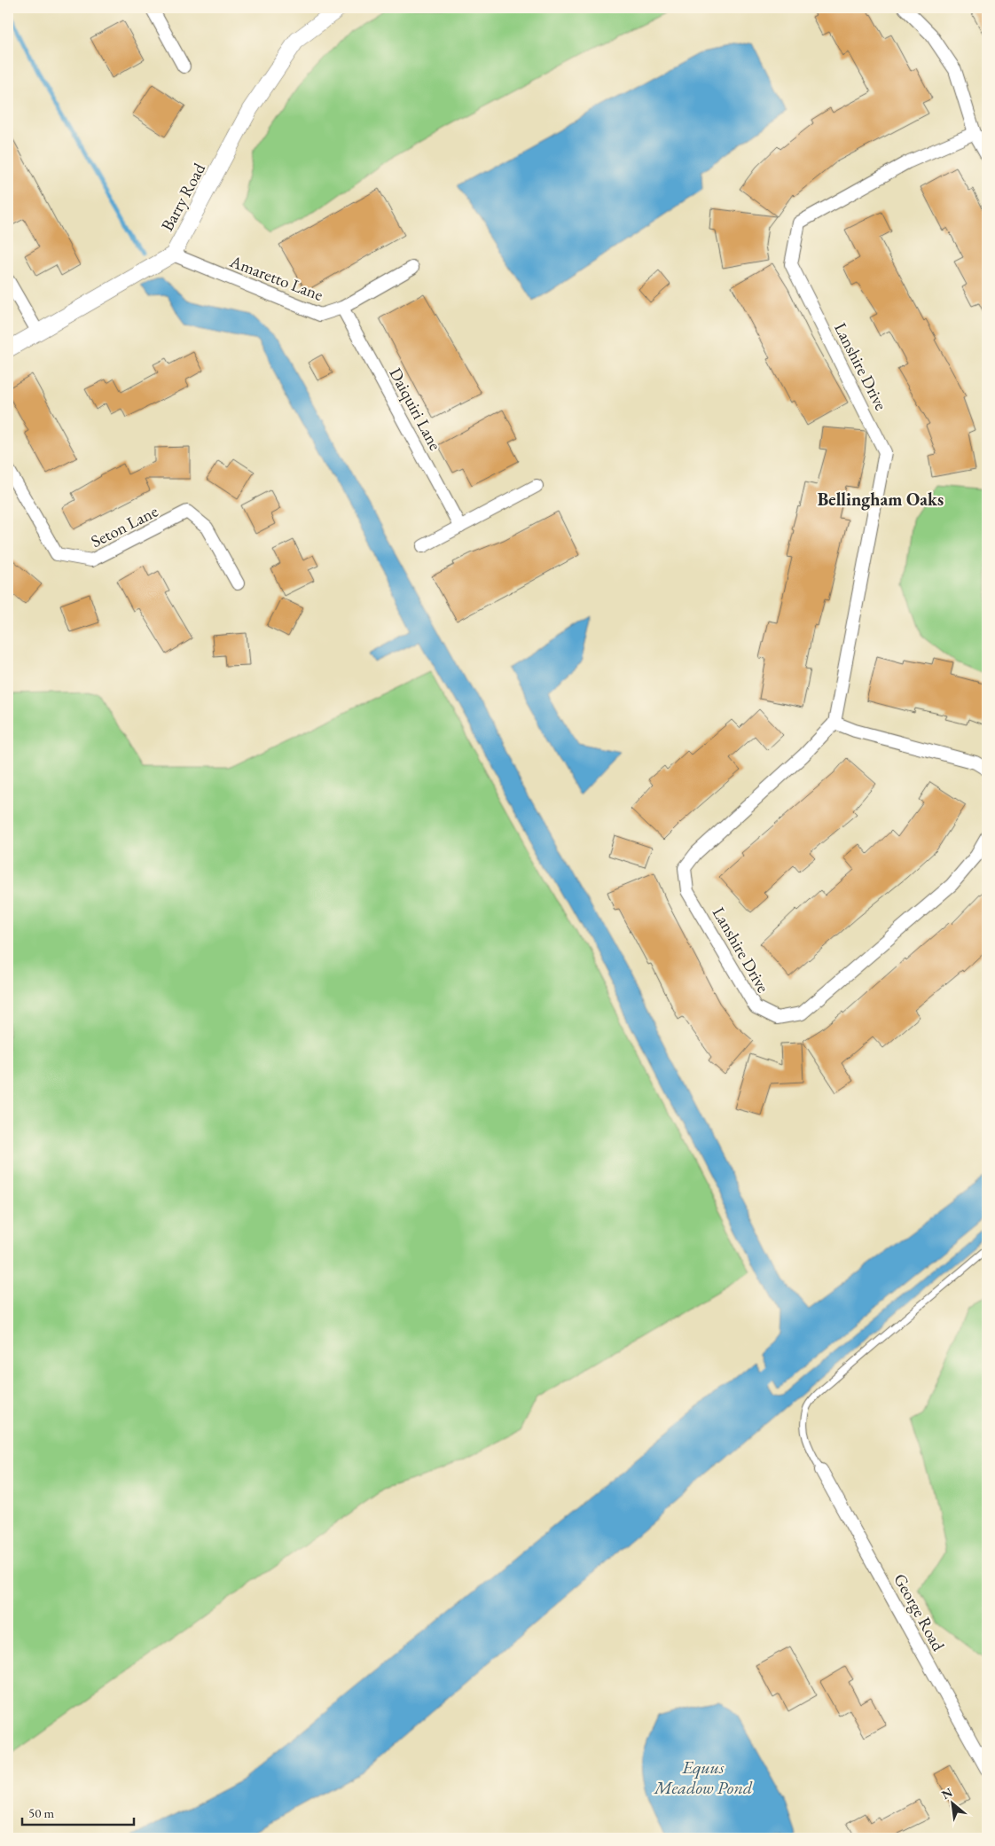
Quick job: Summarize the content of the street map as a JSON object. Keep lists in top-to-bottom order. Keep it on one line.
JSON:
{"streets":{"street":["Barry Road","Amaretto Lane","Lanshire Drive","Daiquiri Lane","Seton Lane","George Road"]},"crossings":[["Barry Road","Amaretto Lane"],["Amaretto Lane","Daiquiri Lane"]],"districts":["Bellingham Oaks"],"water":["Equus Meadow Pond"],"scale_bar":"50 m","north":"top left"}
